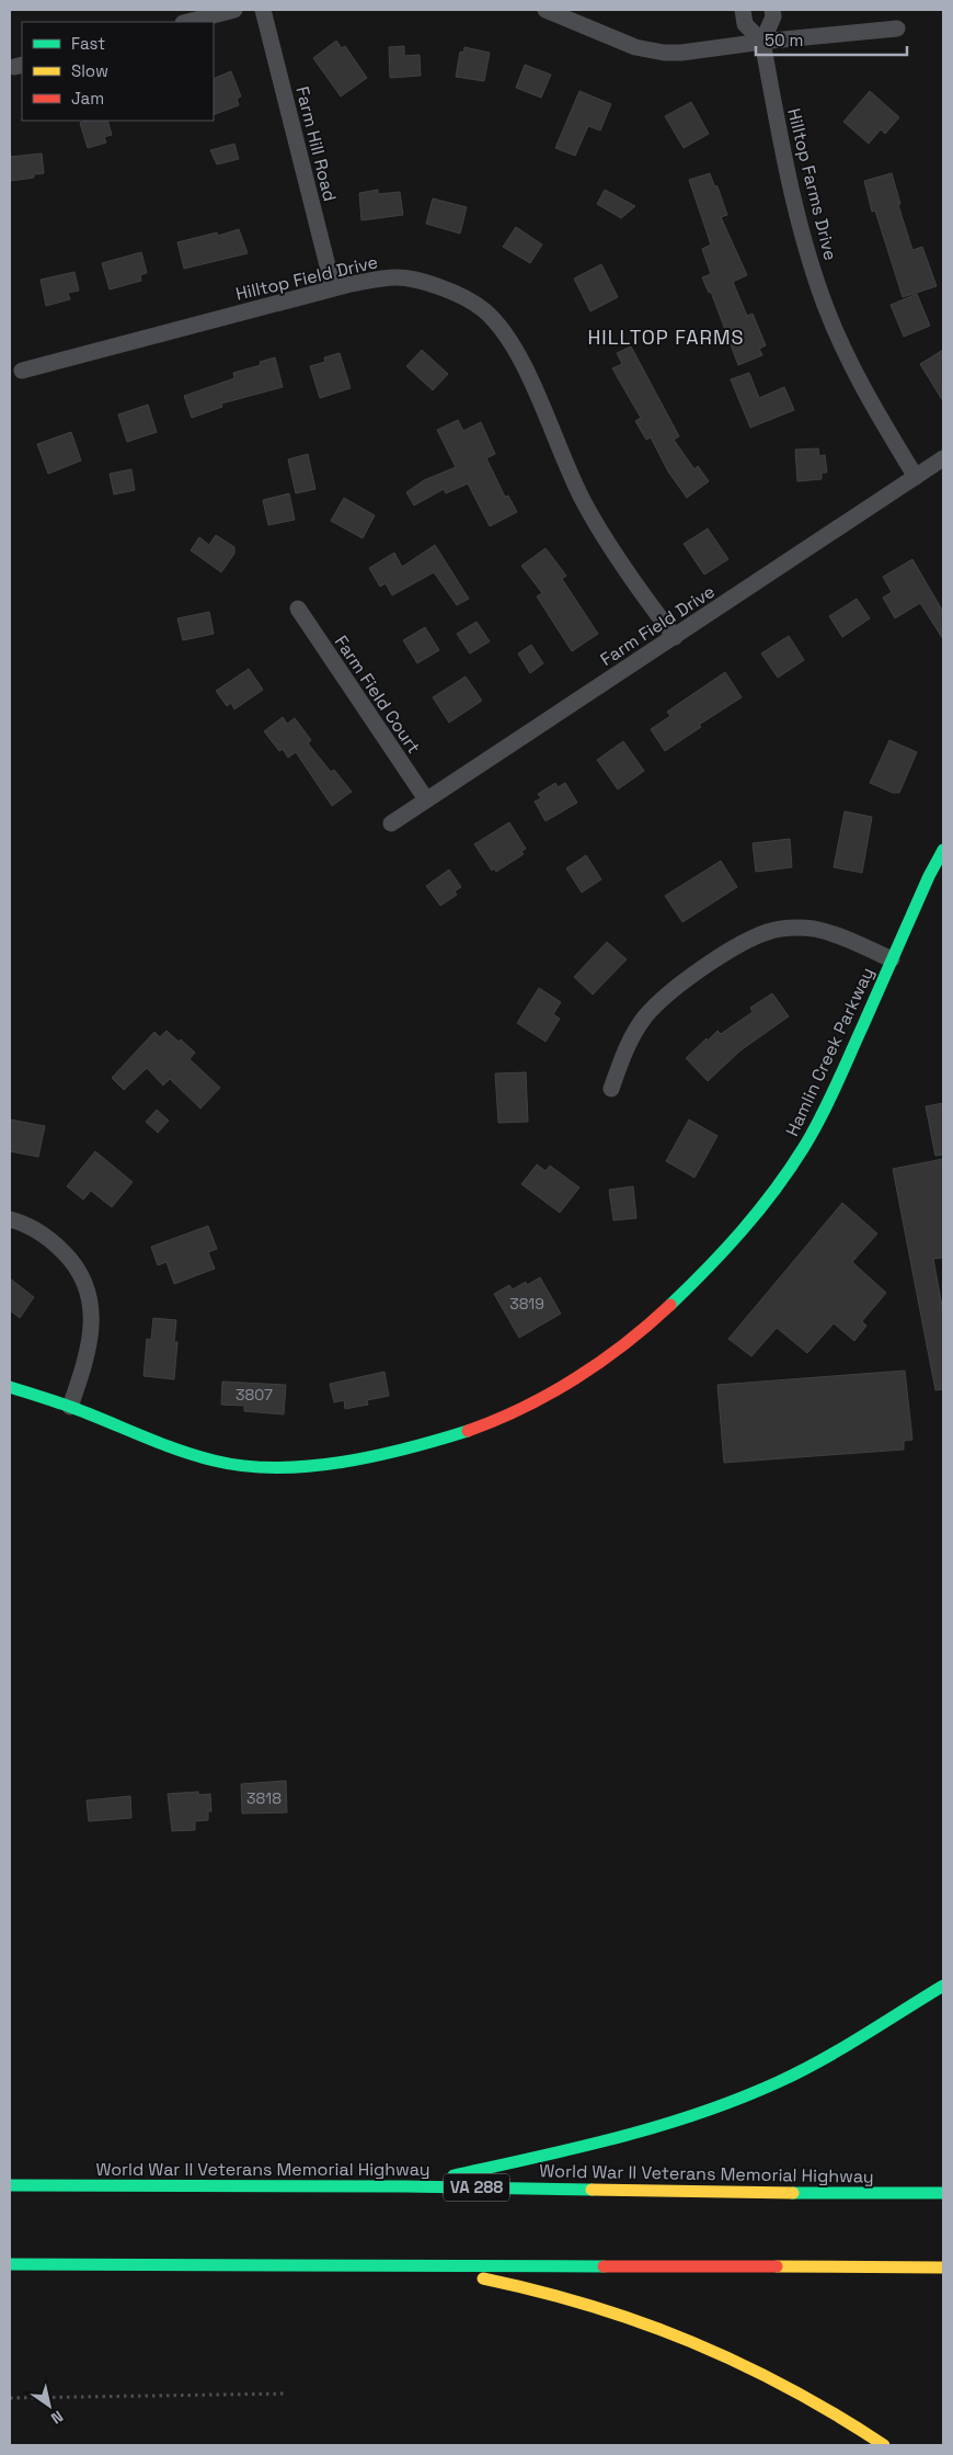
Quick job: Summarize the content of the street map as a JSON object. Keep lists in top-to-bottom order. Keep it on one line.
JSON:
{"streets":{"main road":["Hamlin Creek Parkway","World War II Veterans Memorial Highway","VA 288"],"street":["Farm Hill Road","Hilltop Farms Drive","Hilltop Field Drive","Farm Field Drive","Farm Field Court"]},"crossings":[["Farm Hill Road","Hilltop Field Drive"],["Hilltop Farms Drive","Farm Field Drive"],["Hilltop Field Drive","Farm Field Drive"],["Farm Field Drive","Farm Field Court"]],"districts":["HILLTOP FARMS"],"house_numbers":["3819","3807","3818"],"legend":["Fast","Slow","Jam"],"scale_bar":"50 m","north":"bottom right"}
